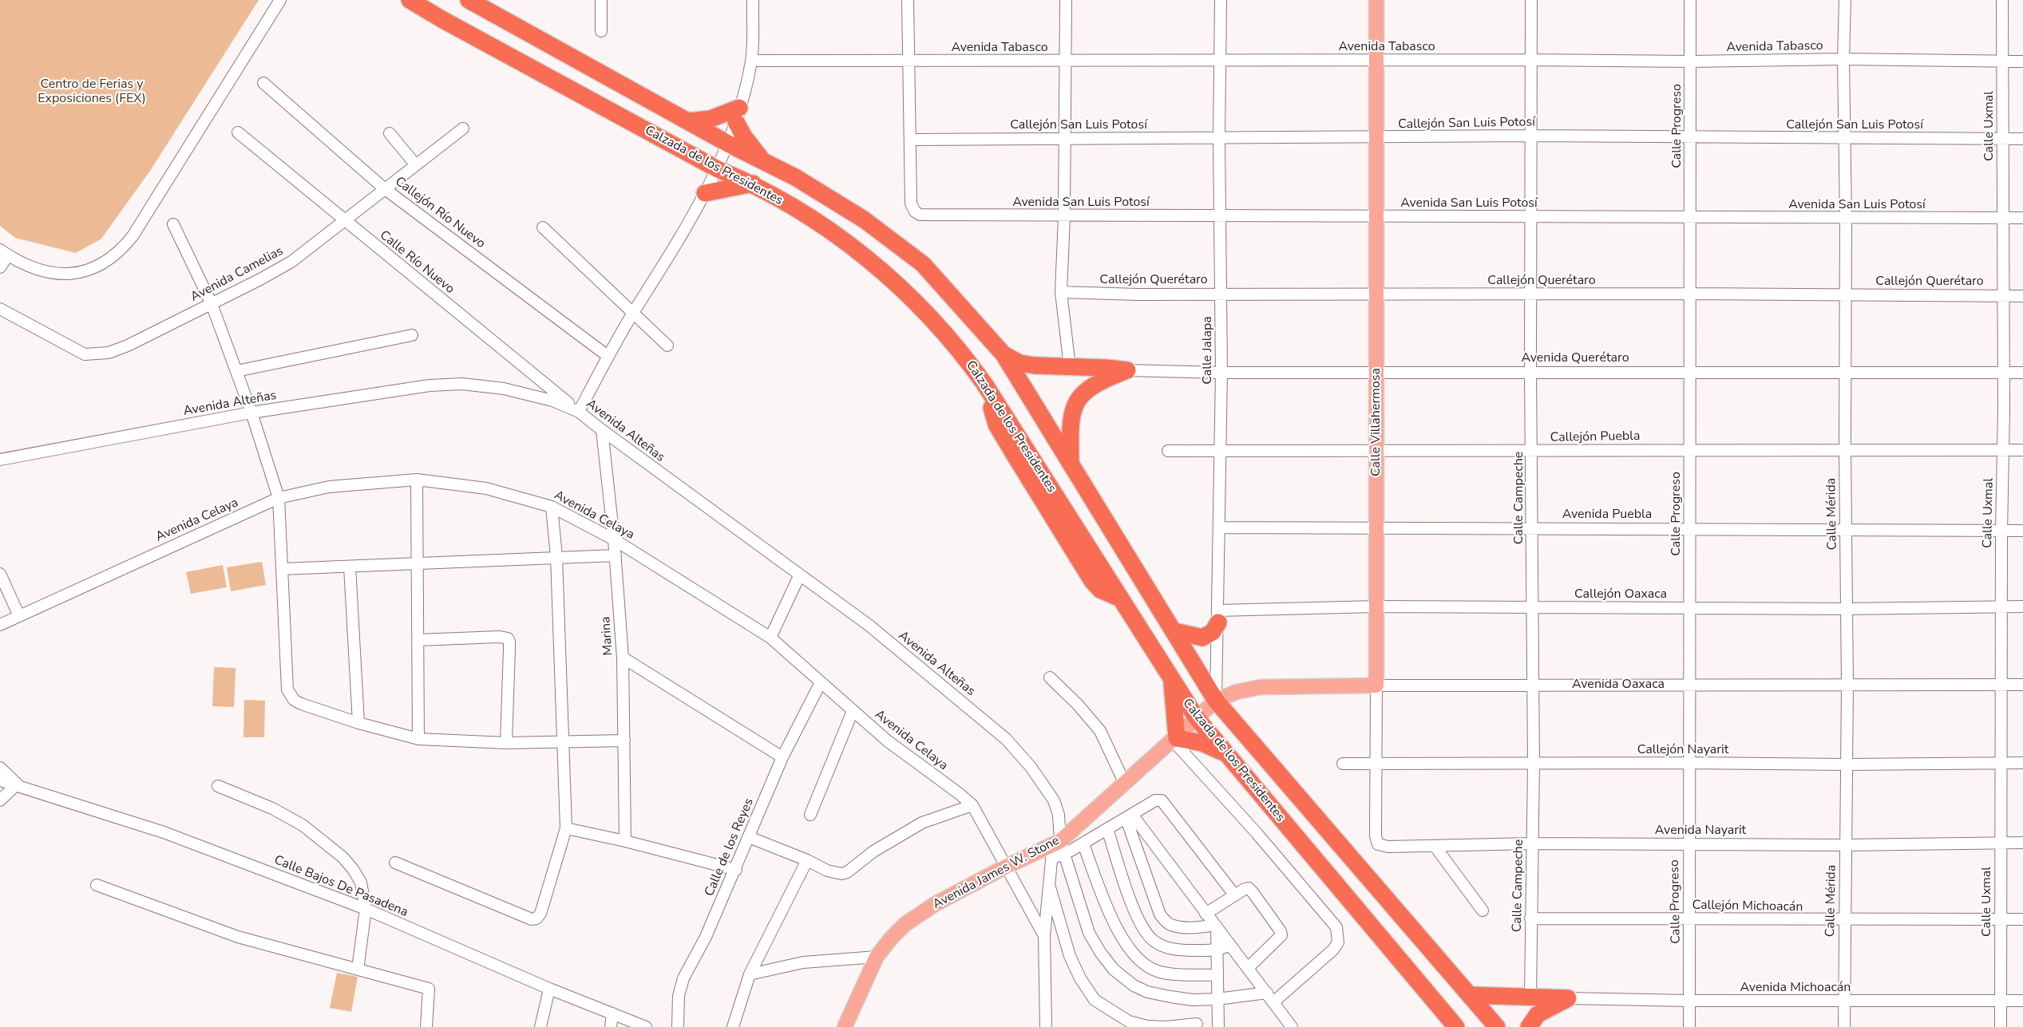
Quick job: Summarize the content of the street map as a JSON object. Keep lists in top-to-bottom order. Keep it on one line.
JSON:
{"streets":{"highway":["Calzada de los Presidentes"],"main road":["Calle Villahermosa","Avenida Oaxaca","Avenida James W. Stone"],"street":["Avenida Tabasco","Callejón San Luis Potosí","Calle Progreso","Calle Uxmal","Avenida San Luis Potosí","Callejón Río Nuevo","Calle Río Nuevo","Avenida Camelias","Callejón Querétaro","Calle Jalapa","Avenida Querétaro","Avenida Alteñas","Callejón Puebla","Calle Campeche","Calle Mérida","Avenida Puebla","Avenida Celaya","Callejón Oaxaca","Marina","Callejón Nayarit","Avenida Nayarit","Calle de los Reyes","Calle Bajos De Pasadena","Callejón Michoacán","Avenida Michoacán"]},"crossings":[["Avenida Tabasco","Calle Progreso"],["Avenida Tabasco","Calle Uxmal"],["Avenida Tabasco","Calle Jalapa"],["Avenida Tabasco","Calle Villahermosa"],["Avenida Tabasco","Calle Campeche"],["Avenida Tabasco","Calle Mérida"],["Callejón San Luis Potosí","Calle Progreso"],["Callejón San Luis Potosí","Calle Uxmal"],["Callejón San Luis Potosí","Avenida San Luis Potosí"],["Callejón San Luis Potosí","Calle Jalapa"],["Callejón San Luis Potosí","Calle Villahermosa"],["Callejón San Luis Potosí","Calle Campeche"],["Callejón San Luis Potosí","Calle Mérida"],["Calle Progreso","Avenida San Luis Potosí"],["Calle Progreso","Callejón Querétaro"],["Calle Progreso","Avenida Querétaro"],["Calle Progreso","Callejón Puebla"],["Calle Progreso","Avenida Puebla"],["Calle Progreso","Callejón Oaxaca"],["Calle Progreso","Avenida Oaxaca"],["Calle Progreso","Callejón Nayarit"],["Calle Progreso","Avenida Nayarit"],["Calle Progreso","Callejón Michoacán"],["Calle Progreso","Avenida Michoacán"],["Calle Uxmal","Avenida San Luis Potosí"],["Calle Uxmal","Callejón Querétaro"],["Calle Uxmal","Avenida Querétaro"],["Calle Uxmal","Callejón Puebla"],["Calle Uxmal","Avenida Puebla"],["Calle Uxmal","Callejón Oaxaca"],["Calle Uxmal","Avenida Oaxaca"],["Calle Uxmal","Callejón Nayarit"],["Calle Uxmal","Avenida Nayarit"],["Calle Uxmal","Callejón Michoacán"],["Calle Uxmal","Avenida Michoacán"],["Calzada de los Presidentes","Calle Jalapa"],["Calzada de los Presidentes","Avenida Oaxaca"],["Calzada de los Presidentes","Avenida James W. Stone"],["Avenida San Luis Potosí","Calle Jalapa"],["Avenida San Luis Potosí","Calle Villahermosa"],["Avenida San Luis Potosí","Calle Campeche"],["Avenida San Luis Potosí","Calle Mérida"],["Callejón Río Nuevo","Avenida Camelias"],["Calle Río Nuevo","Avenida Camelias"],["Calle Río Nuevo","Avenida Alteñas"],["Callejón Querétaro","Calle Jalapa"],["Callejón Querétaro","Calle Villahermosa"],["Callejón Querétaro","Calle Campeche"],["Callejón Querétaro","Calle Mérida"],["Calle Jalapa","Avenida Querétaro"],["Calle Jalapa","Callejón Puebla"],["Calle Jalapa","Avenida Puebla"],["Calle Jalapa","Callejón Oaxaca"],["Calle Jalapa","Avenida Oaxaca"],["Avenida Querétaro","Calle Villahermosa"],["Avenida Querétaro","Calle Campeche"],["Avenida Querétaro","Calle Mérida"],["Avenida Alteñas","Marina"],["Avenida Alteñas","Avenida James W. Stone"],["Calle Villahermosa","Callejón Puebla"],["Calle Villahermosa","Avenida Puebla"],["Calle Villahermosa","Callejón Oaxaca"],["Calle Villahermosa","Avenida Oaxaca"],["Calle Villahermosa","Callejón Nayarit"],["Calle Villahermosa","Avenida Nayarit"],["Callejón Puebla","Calle Campeche"],["Callejón Puebla","Calle Mérida"],["Calle Campeche","Avenida Puebla"],["Calle Campeche","Callejón Oaxaca"],["Calle Campeche","Avenida Oaxaca"],["Calle Campeche","Callejón Nayarit"],["Calle Campeche","Avenida Nayarit"],["Calle Campeche","Callejón Michoacán"],["Calle Mérida","Avenida Puebla"],["Calle Mérida","Callejón Oaxaca"],["Calle Mérida","Avenida Oaxaca"],["Calle Mérida","Callejón Nayarit"],["Calle Mérida","Avenida Nayarit"],["Calle Mérida","Callejón Michoacán"],["Calle Mérida","Avenida Michoacán"],["Avenida Celaya","Marina"],["Avenida Celaya","Calle de los Reyes"],["Avenida Celaya","Avenida James W. Stone"],["Avenida Oaxaca","Avenida James W. Stone"]],"parks":["Centro de Ferias y Exposiciones (FEX)"]}
